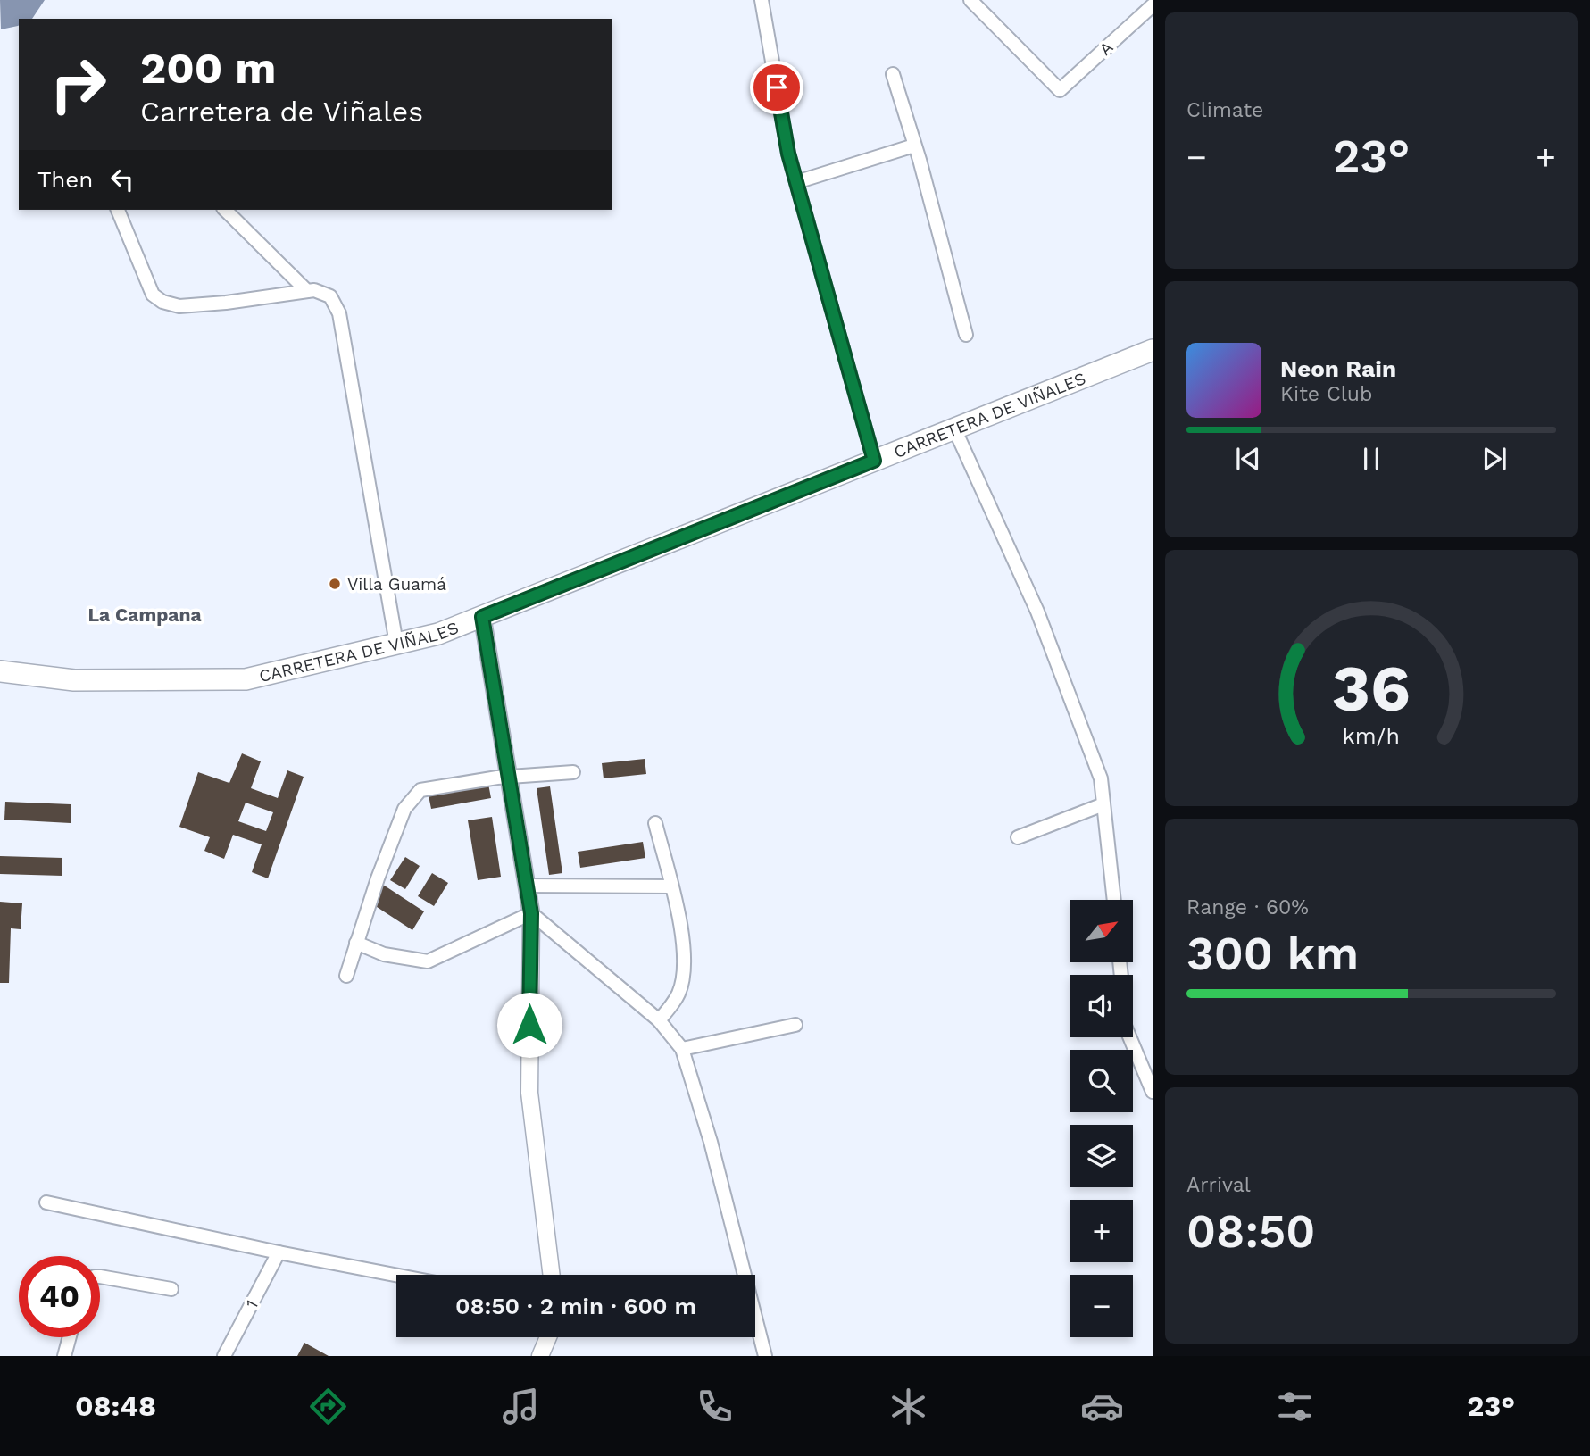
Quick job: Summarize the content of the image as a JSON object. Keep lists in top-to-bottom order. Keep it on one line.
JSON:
{"streets":{"main road":["CARRETERA DE VIÑALES"],"street":["A","1"]},"districts":["La Campana"],"places":["Villa Guamá"],"north":"top right","page":{"tile":["Climate",["Range · 60%","300 km"],["Arrival","08:50"]],"turn":["200 m","Carretera de Viñales"],"heat":["−","23°","+"],"then":"Then","song":["Neon Rain","Kite Club"],"map_buttons":["+","−"],"limit":"40","trip":"08:50 · 2 min · 600 m","tabs":["08:48","23°"],"gauge":["36","km/h"]}}
